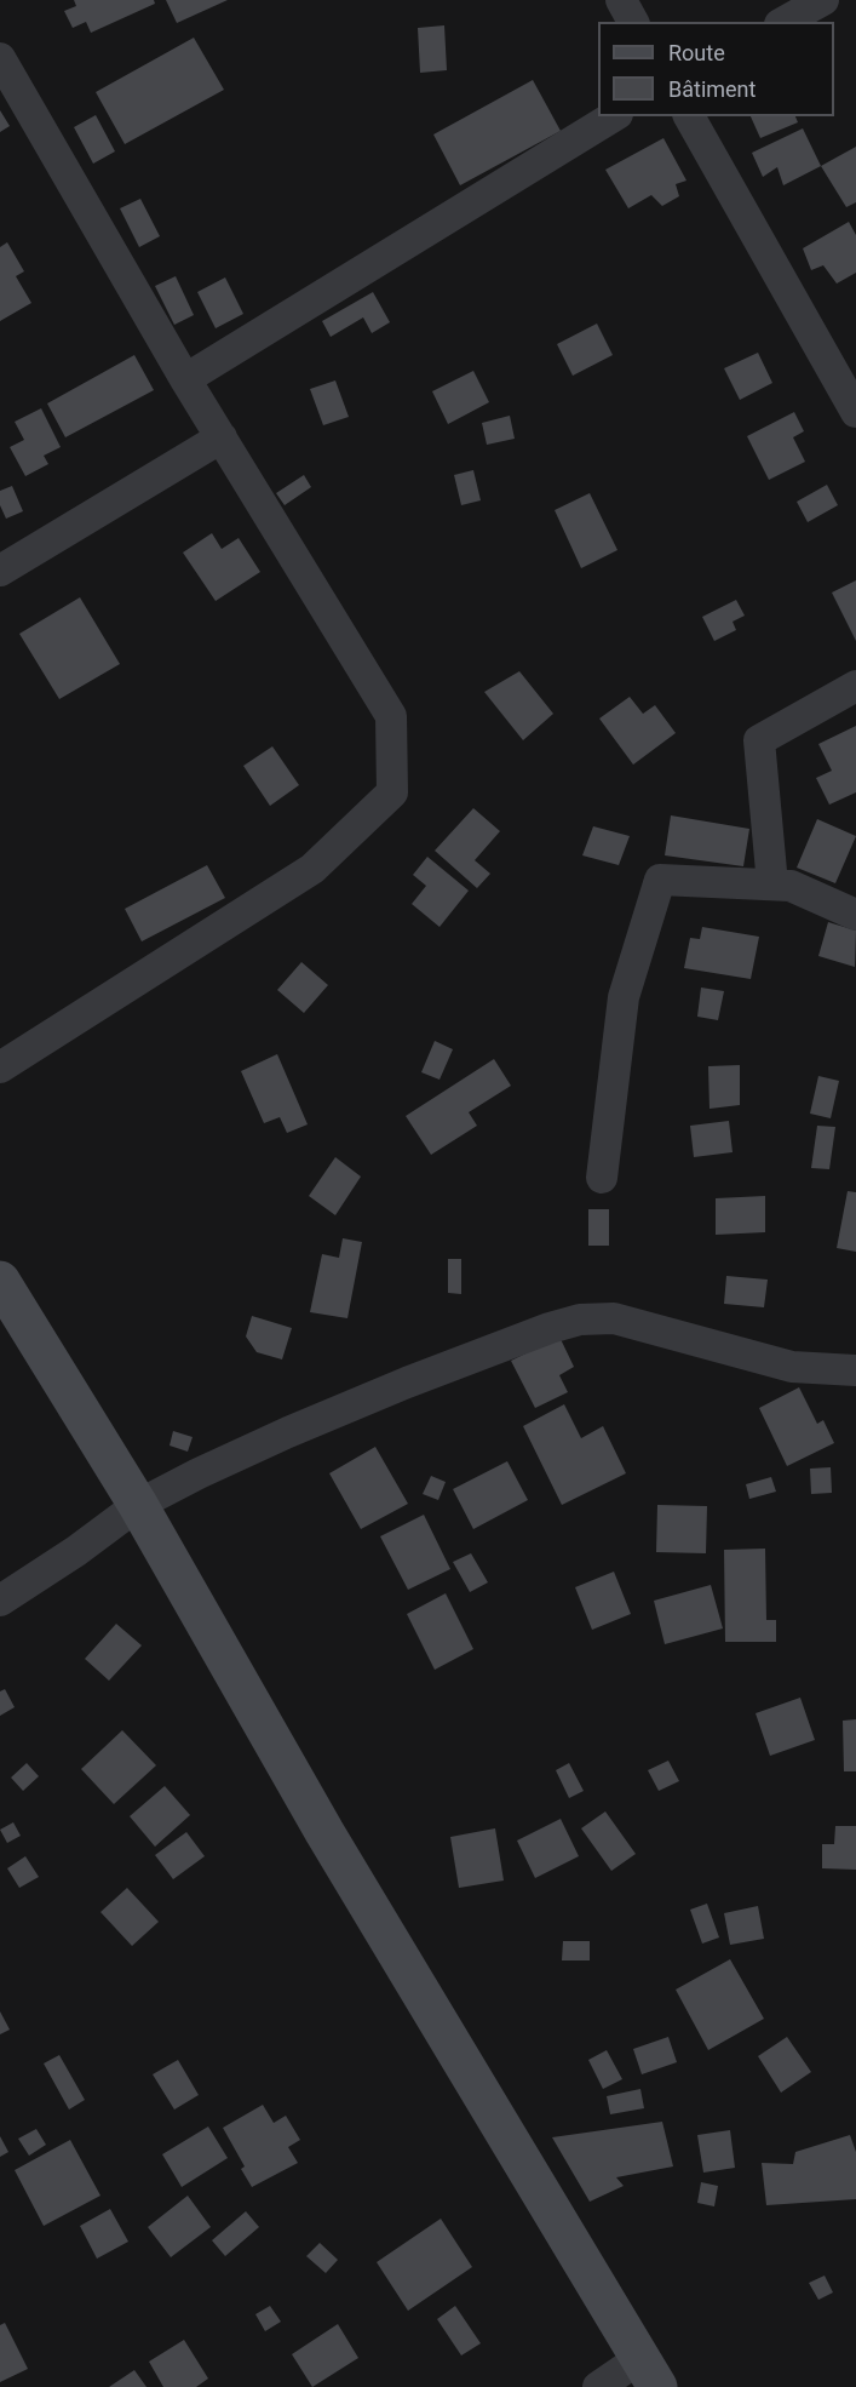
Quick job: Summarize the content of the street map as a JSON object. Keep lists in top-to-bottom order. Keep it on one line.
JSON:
{"legend":["Route","Bâtiment"]}
